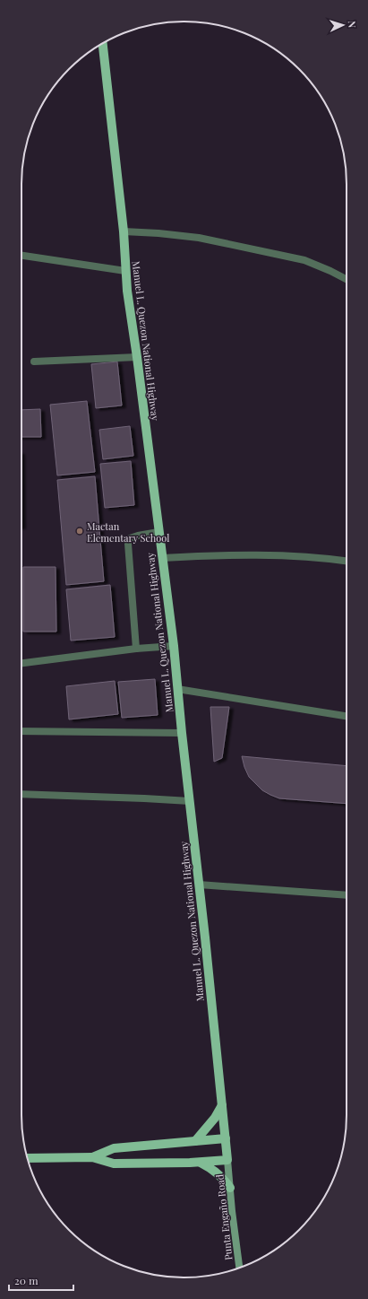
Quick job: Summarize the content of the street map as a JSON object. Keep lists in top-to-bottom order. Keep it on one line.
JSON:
{"streets":{"main road":["Manuel L. Quezon National Highway"],"street":["Punta Engaño Road"]},"crossings":[["Manuel L. Quezon National Highway","Punta Engaño Road"]],"places":["Mactan Elementary School"],"scale_bar":"20 m","north":"right"}
